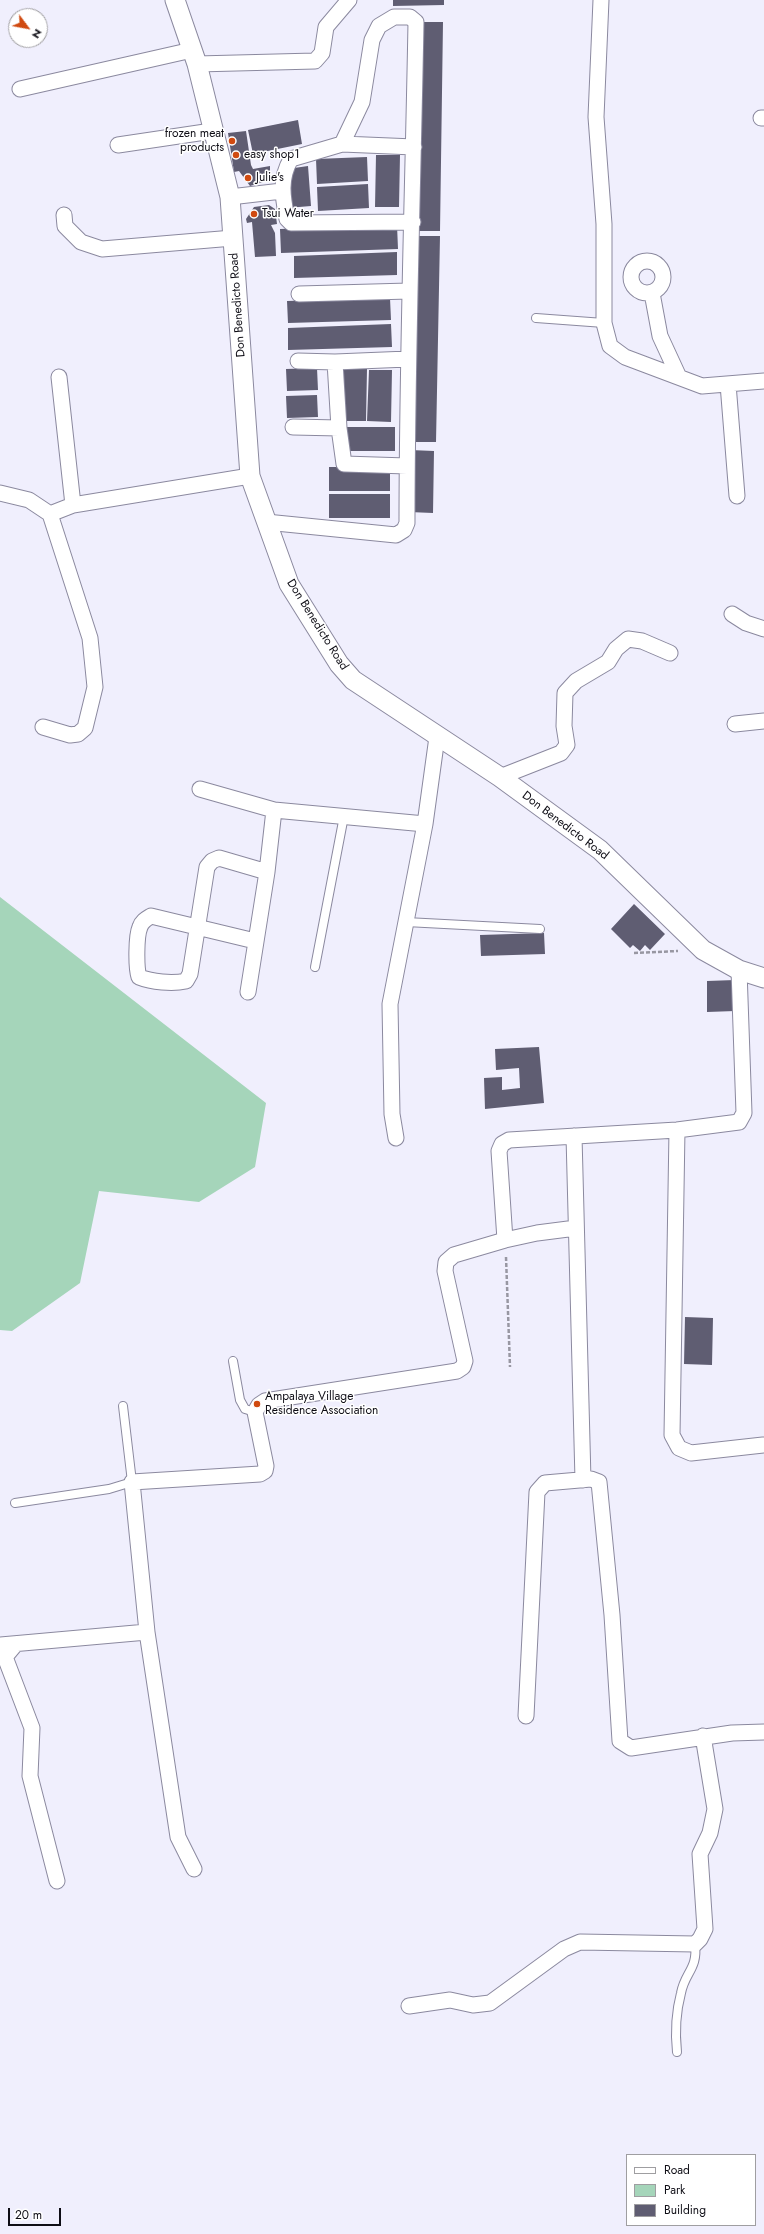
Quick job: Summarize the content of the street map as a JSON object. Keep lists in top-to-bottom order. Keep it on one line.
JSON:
{"streets":{"street":["Don Benedicto Road"]},"places":["frozen meat products","easy shop1","Julie's","Tsui Water","Ampalaya Village Residence Association"],"legend":["Road","Park","Building"],"scale_bar":"20 m","north":"bottom right"}
